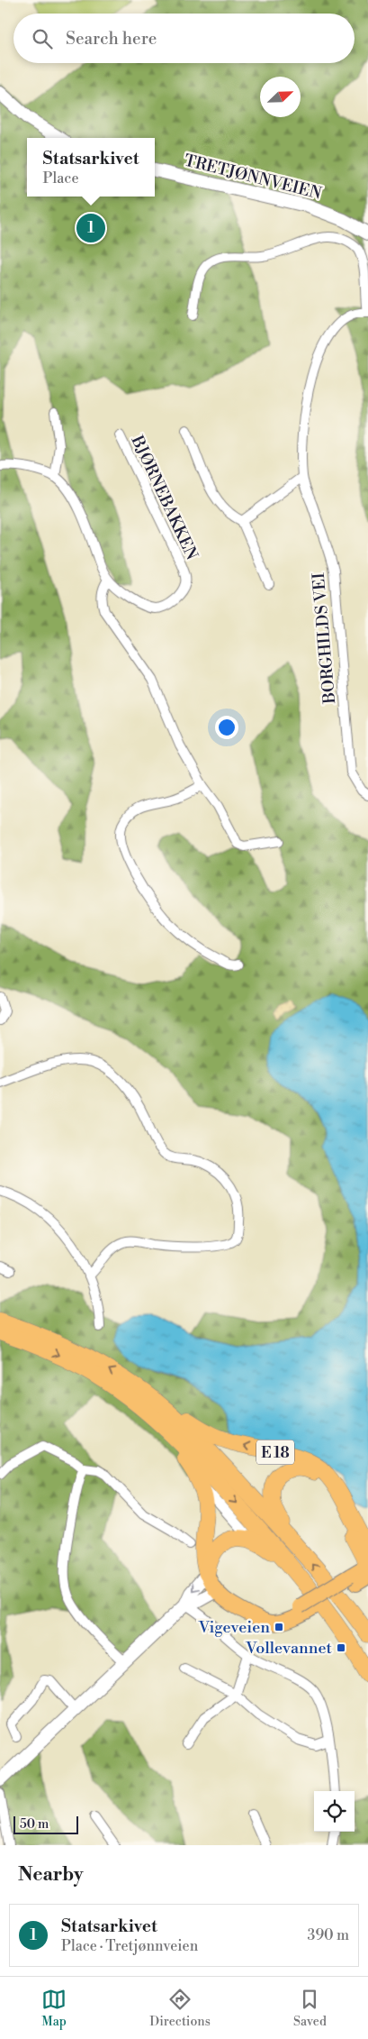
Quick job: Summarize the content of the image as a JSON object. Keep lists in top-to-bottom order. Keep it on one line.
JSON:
{"streets":{"highway":["E 18"],"street":["TRETJØNNVEIEN","BJØRNEBAKKEN","BORGHILDS VEI"]},"places":{"transit":["Vigeveien","Vollevannet"]},"scale_bar":"50 m","north":"top right","page":{"search":"Search here","popup":["Statsarkivet","Place"],"pins":"1","scale":"50 m","heading":"Nearby","list":[{"mark":"1","name":"Statsarkivet","note":"Place · Tretjønnveien","value":"390 m"}],"nav":["Map","Directions","Saved"]}}
